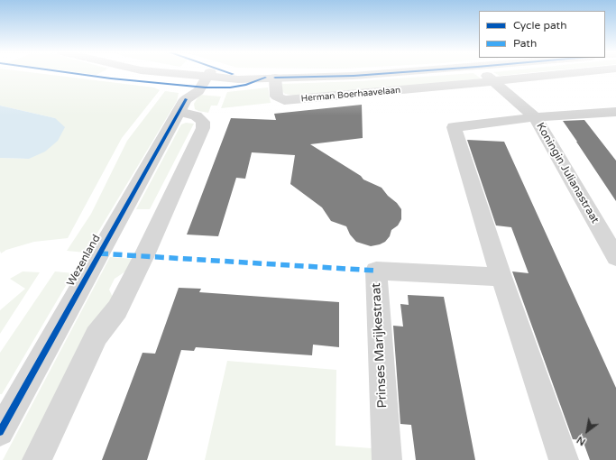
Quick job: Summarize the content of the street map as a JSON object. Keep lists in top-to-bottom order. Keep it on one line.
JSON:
{"streets":{"street":["Herman Boerhaavelaan","Koningin Julianastraat","Wezenland","Prinses Marijkestraat"]},"crossings":[["Herman Boerhaavelaan","Koningin Julianastraat"],["Herman Boerhaavelaan","Wezenland"]],"legend":["Cycle path","Path"],"north":"bottom left"}
